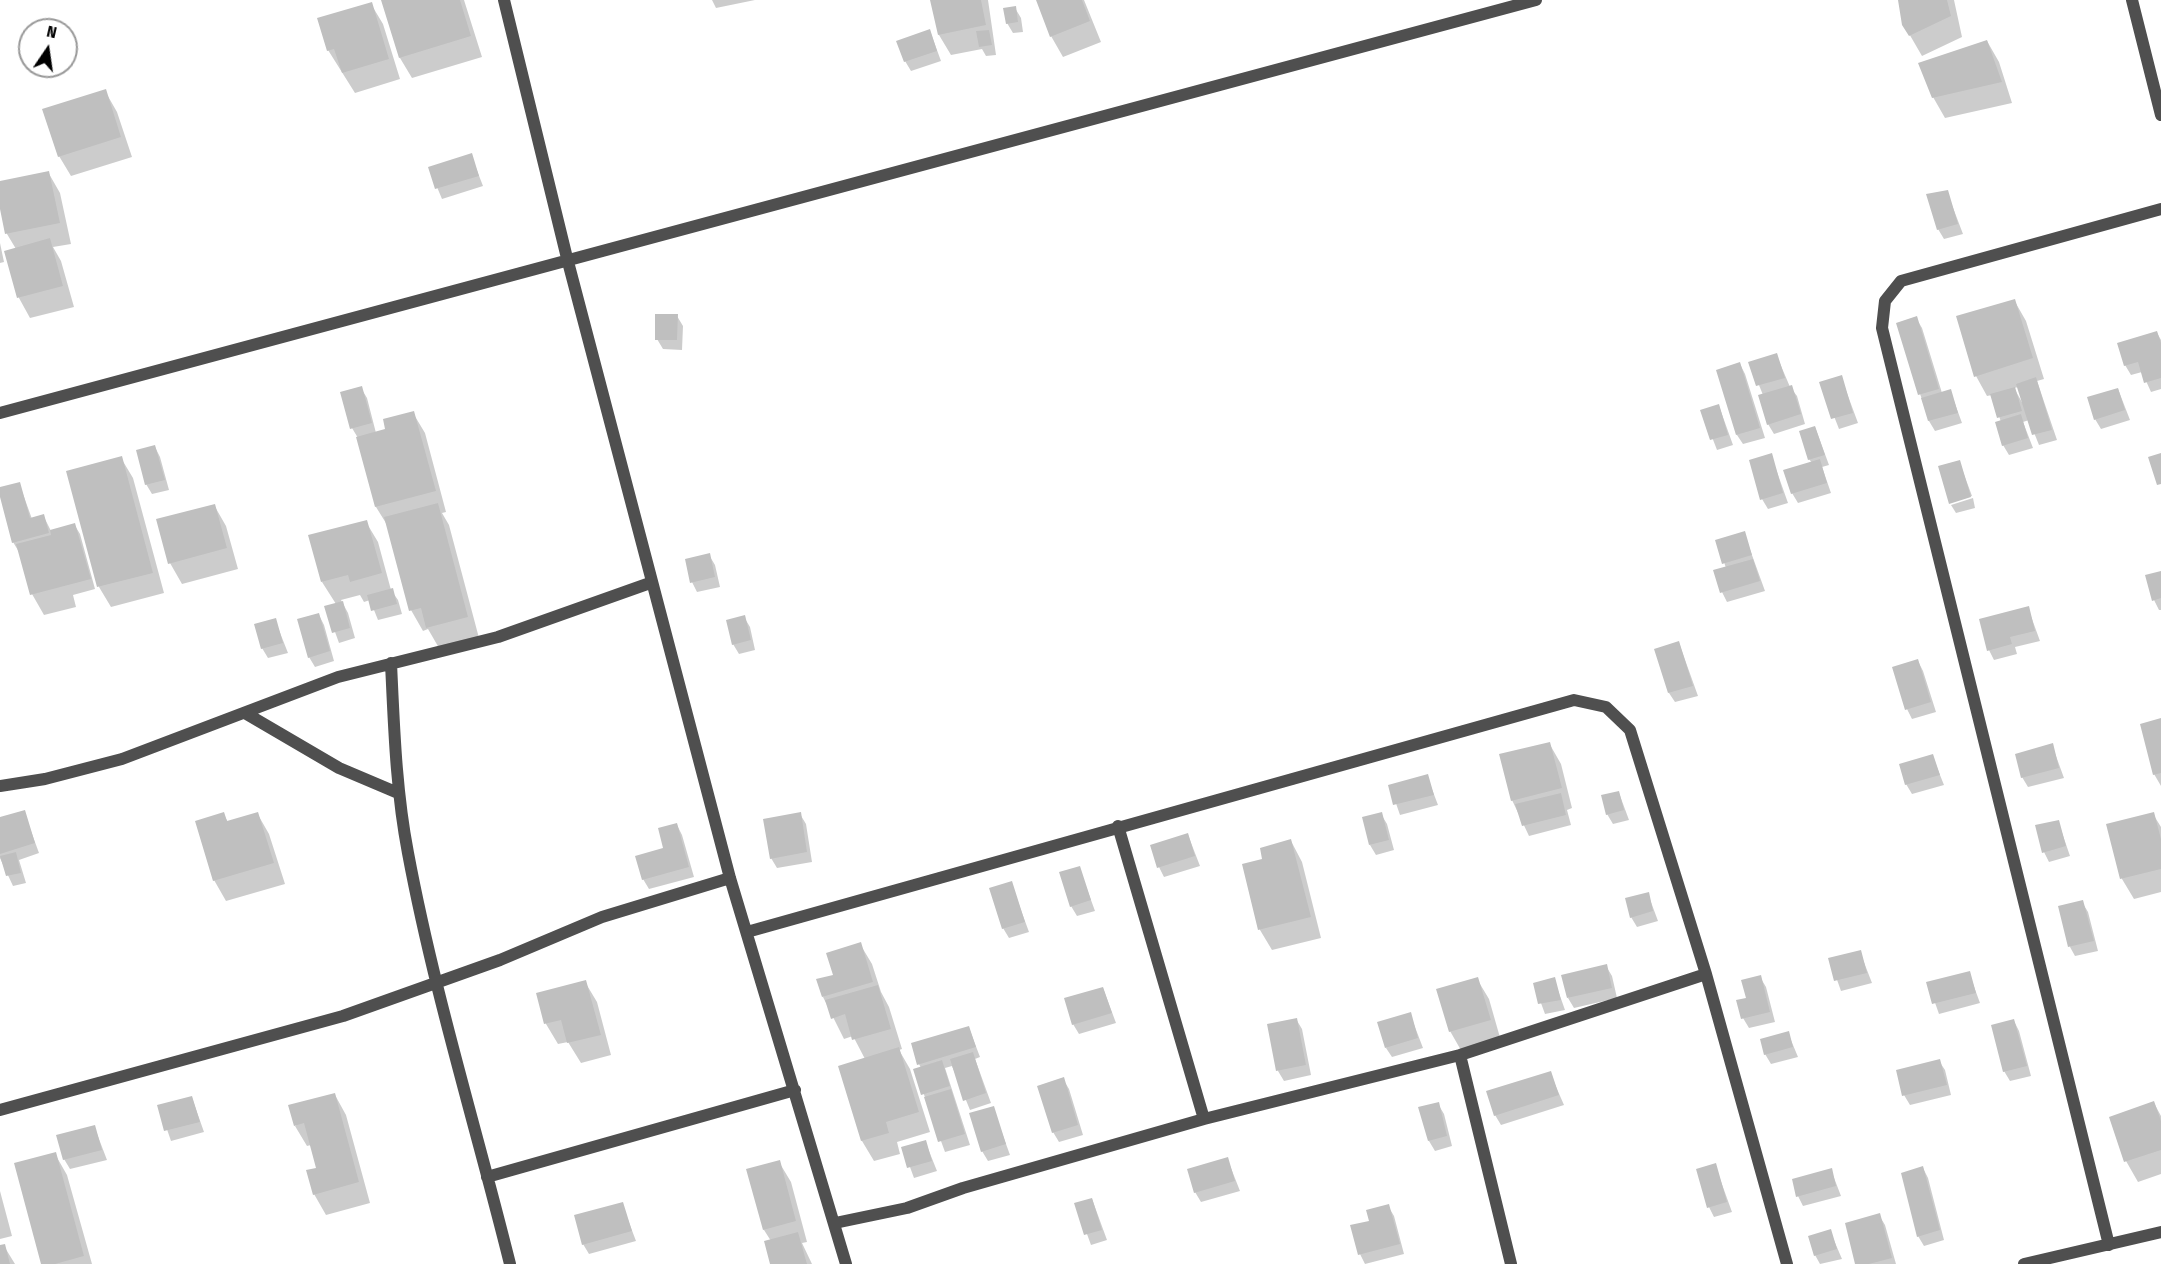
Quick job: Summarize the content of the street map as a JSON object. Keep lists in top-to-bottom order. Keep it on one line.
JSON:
{"north":"top"}
